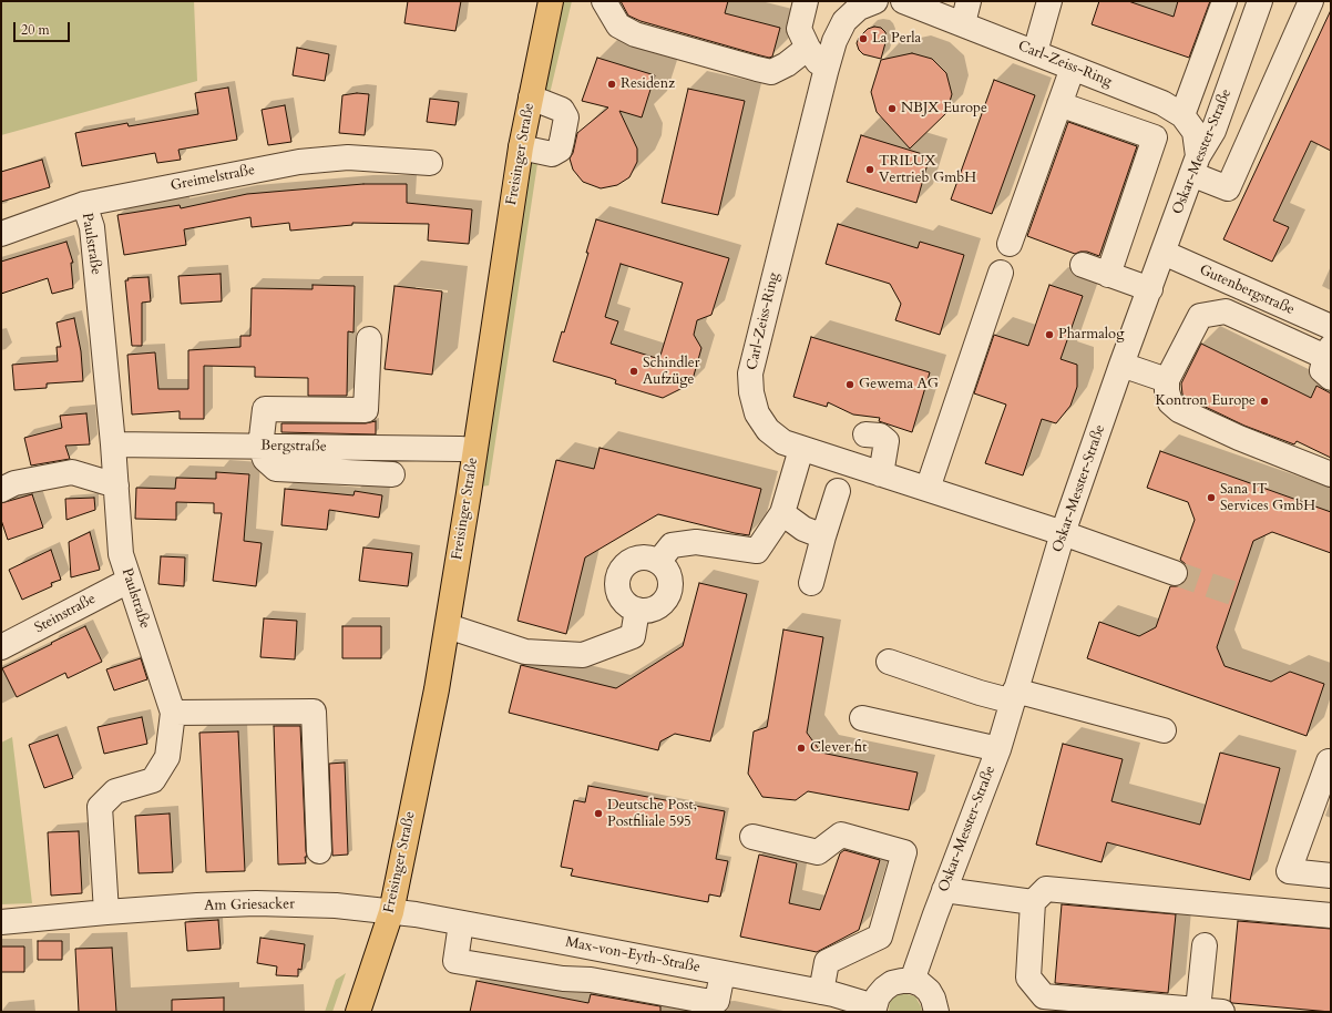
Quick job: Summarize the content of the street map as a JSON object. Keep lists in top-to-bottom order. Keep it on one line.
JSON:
{"streets":{"main road":["Freisinger Straße"],"street":["Carl-Zeiss-Ring","Oskar-Messter-Straße","Greimelstraße","Paulstraße","Gutenbergstraße","Bergstraße","Steinstraße","Am Griesacker","Max-von-Eyth-Straße"]},"crossings":[["Carl-Zeiss-Ring","Oskar-Messter-Straße"],["Oskar-Messter-Straße","Gutenbergstraße"],["Oskar-Messter-Straße","Max-von-Eyth-Straße"],["Freisinger Straße","Bergstraße"],["Freisinger Straße","Am Griesacker"],["Freisinger Straße","Max-von-Eyth-Straße"],["Greimelstraße","Paulstraße"],["Paulstraße","Bergstraße"],["Paulstraße","Steinstraße"],["Am Griesacker","Max-von-Eyth-Straße"]],"places":["La Perla","Residenz","NBJX Europe","TRILUX Vertrieb GmbH","Pharmalog","Schindler Aufzüge","Gewema AG","Kontron Europe","Sana IT Services GmbH","Clever fit","Deutsche Post, Postfiliale 595"],"scale_bar":"20 m"}
